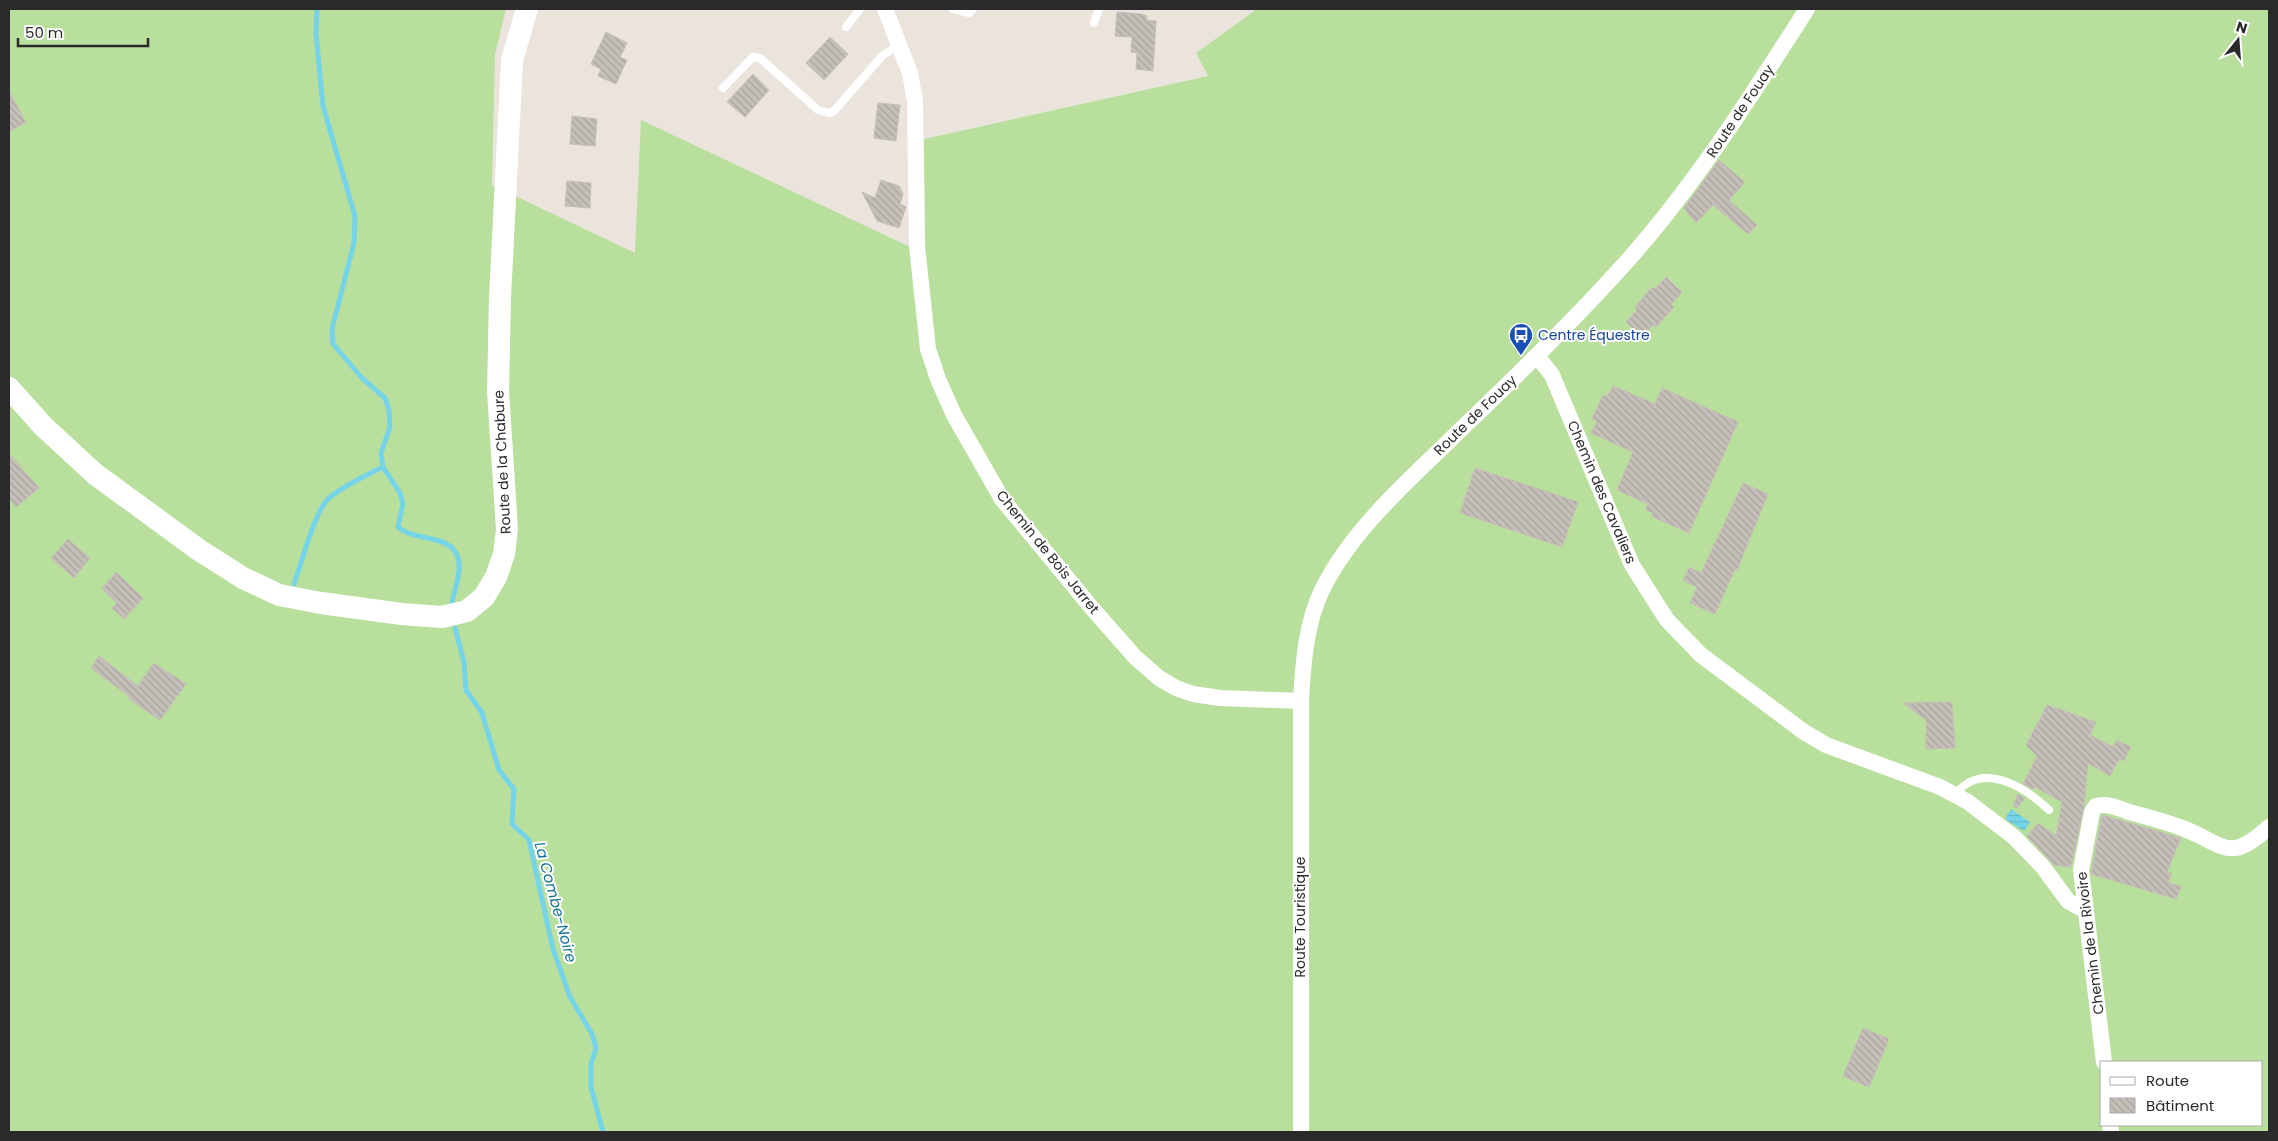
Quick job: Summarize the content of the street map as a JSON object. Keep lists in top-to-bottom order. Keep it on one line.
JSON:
{"streets":{"main road":["Route de la Chabure"],"street":["Route de Fouay","Chemin des Cavaliers","Chemin de Bois Jarret","Route Touristique","Chemin de la Rivoire"]},"crossings":[["Route de Fouay","Chemin des Cavaliers"],["Route de Fouay","Chemin de Bois Jarret"],["Route de Fouay","Route Touristique"],["Chemin des Cavaliers","Chemin de la Rivoire"],["Chemin de Bois Jarret","Route Touristique"]],"water":["La Combe-Noire"],"places":{"bus stop":["Centre Équestre"]},"legend":["Route","Bâtiment"],"scale_bar":"50 m","north":"top"}
